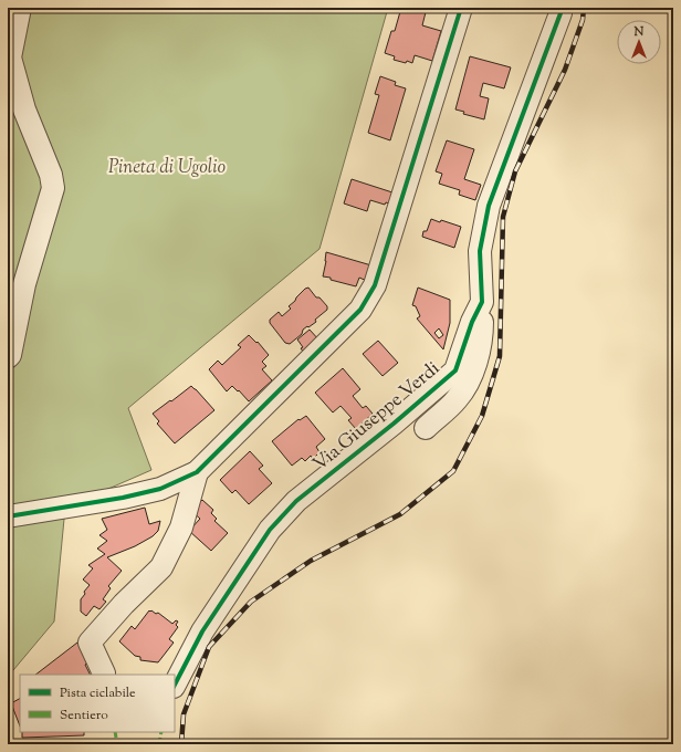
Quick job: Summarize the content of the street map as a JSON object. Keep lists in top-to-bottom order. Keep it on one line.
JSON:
{"streets":{"street":["Via Giuseppe Verdi"]},"parks":["Pineta di Ugolio"],"legend":["Pista ciclabile","Sentiero"],"north":"top"}
